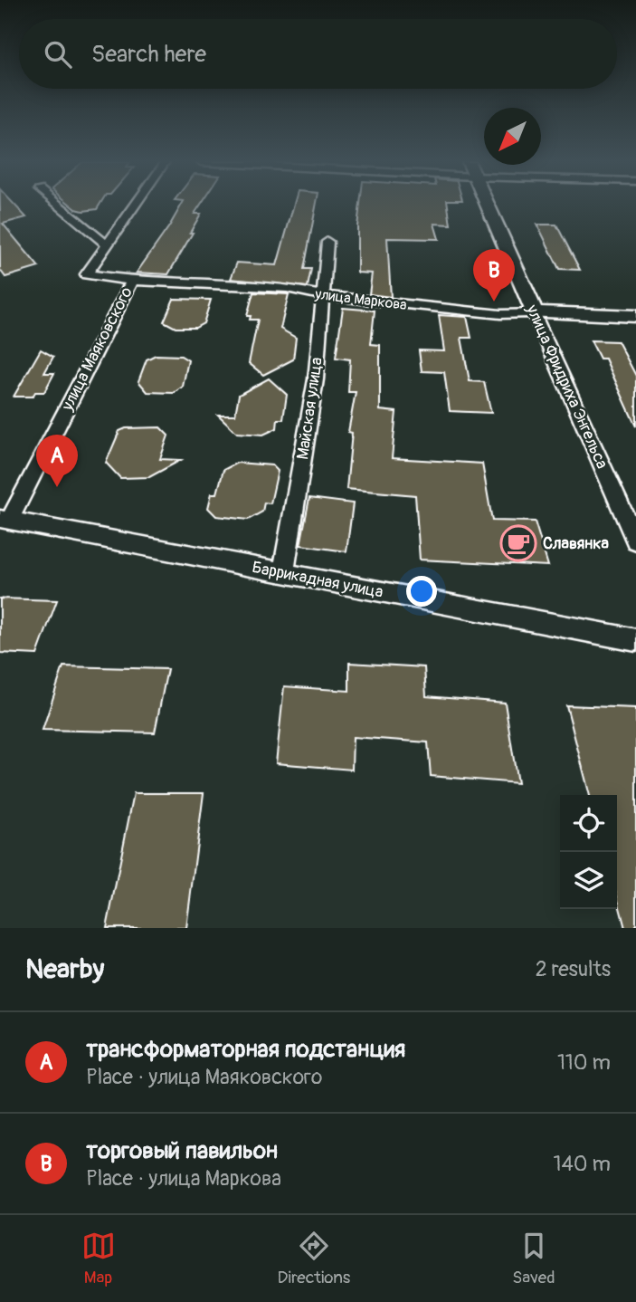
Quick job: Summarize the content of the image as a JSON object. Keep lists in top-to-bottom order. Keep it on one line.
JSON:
{"streets":{"street":["улица Маркова","улица Маяковского","улица Фридриха Энгельса","Майская улица","Баррикадная улица"]},"crossings":[["улица Маркова","улица Маяковского"],["улица Маркова","улица Фридриха Энгельса"],["улица Маркова","Майская улица"],["улица Маяковского","Баррикадная улица"],["Майская улица","Баррикадная улица"]],"places":{"cafe":["Славянка"]},"north":"bottom left","page":{"search":"Search here","pins":["B","A"],"heading":["Nearby","2 results"],"list":[{"mark":"A","name":"трансформаторная подстанция","note":"Place · улица Маяковского","value":"110 m"},{"mark":"B","name":"торговый павильон","note":"Place · улица Маркова","value":"140 m"}],"nav":["Map","Directions","Saved"]}}
